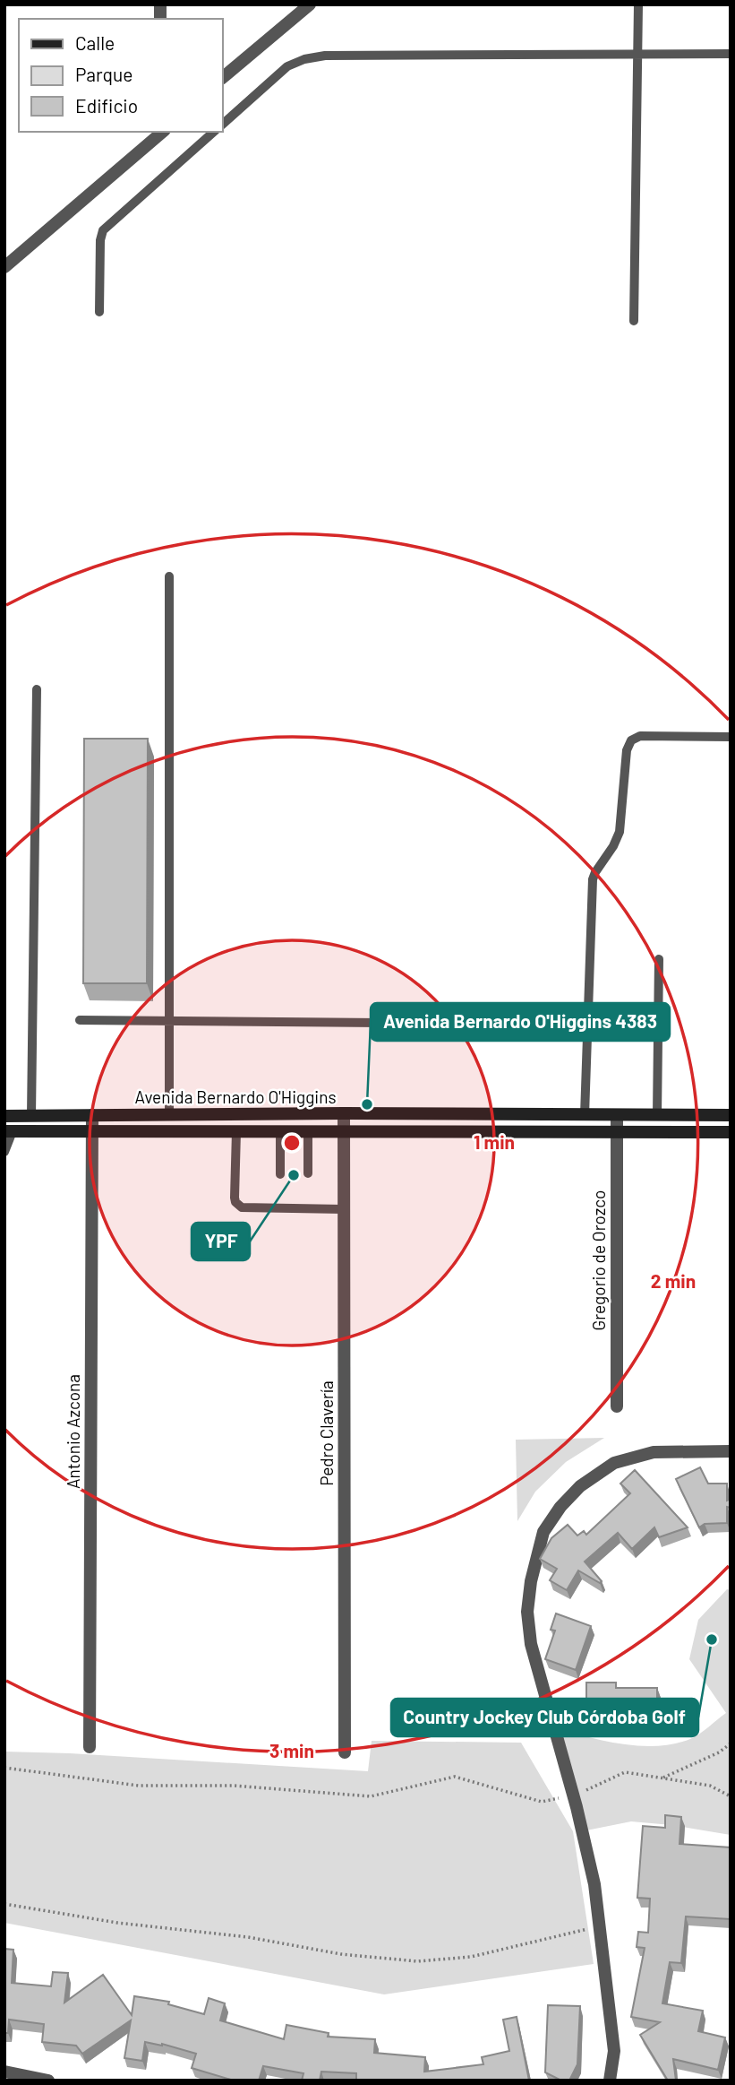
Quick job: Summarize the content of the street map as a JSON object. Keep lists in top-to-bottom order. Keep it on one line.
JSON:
{"streets":{"main road":["Avenida Bernardo O'Higgins"],"street":["Gregorio de Orozco","Antonio Azcona","Pedro Clavería"]},"crossings":[["Avenida Bernardo O'Higgins","Gregorio de Orozco"],["Avenida Bernardo O'Higgins","Antonio Azcona"],["Avenida Bernardo O'Higgins","Pedro Clavería"]],"places":["Avenida Bernardo O'Higgins 4383","YPF","Country Jockey Club Córdoba Golf"],"legend":["Calle","Parque","Edificio"],"rings":["1 min","2 min","3 min"]}
